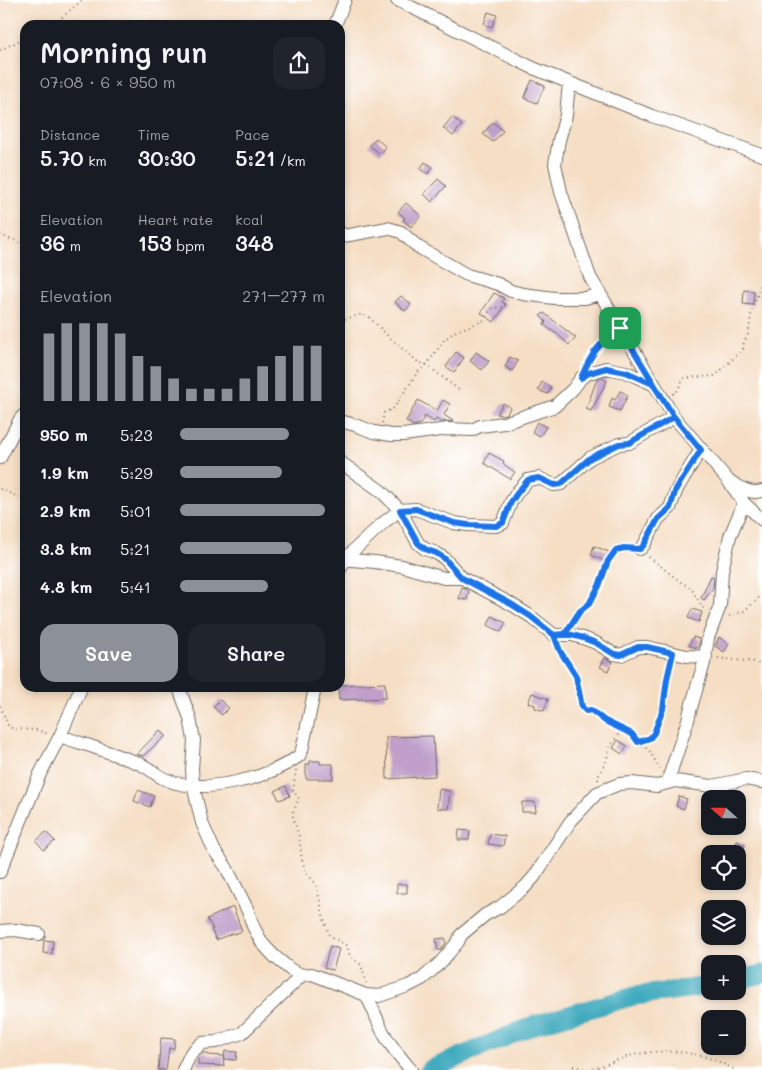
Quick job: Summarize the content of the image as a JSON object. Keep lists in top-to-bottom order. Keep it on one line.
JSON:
{"north":"left","page":{"heading":["Morning run","07:08 · 6 × 950 m"],"stats":[["Distance","5.70 km"],["Time","30:30"],["Pace","5:21 /km"],["Elevation","36 m"],["Heart rate","153 bpm"],["kcal","348"]],"chart":["Elevation","271–277 m"],"list":[{"name":"950 m","note":"5:23"},{"name":"1.9 km","note":"5:29"},{"name":"2.9 km","note":"5:01"},{"name":"3.8 km","note":"5:21"},{"name":"4.8 km","note":"5:41"}],"buttons":["Save","Share"],"map_buttons":["+","−"]}}
